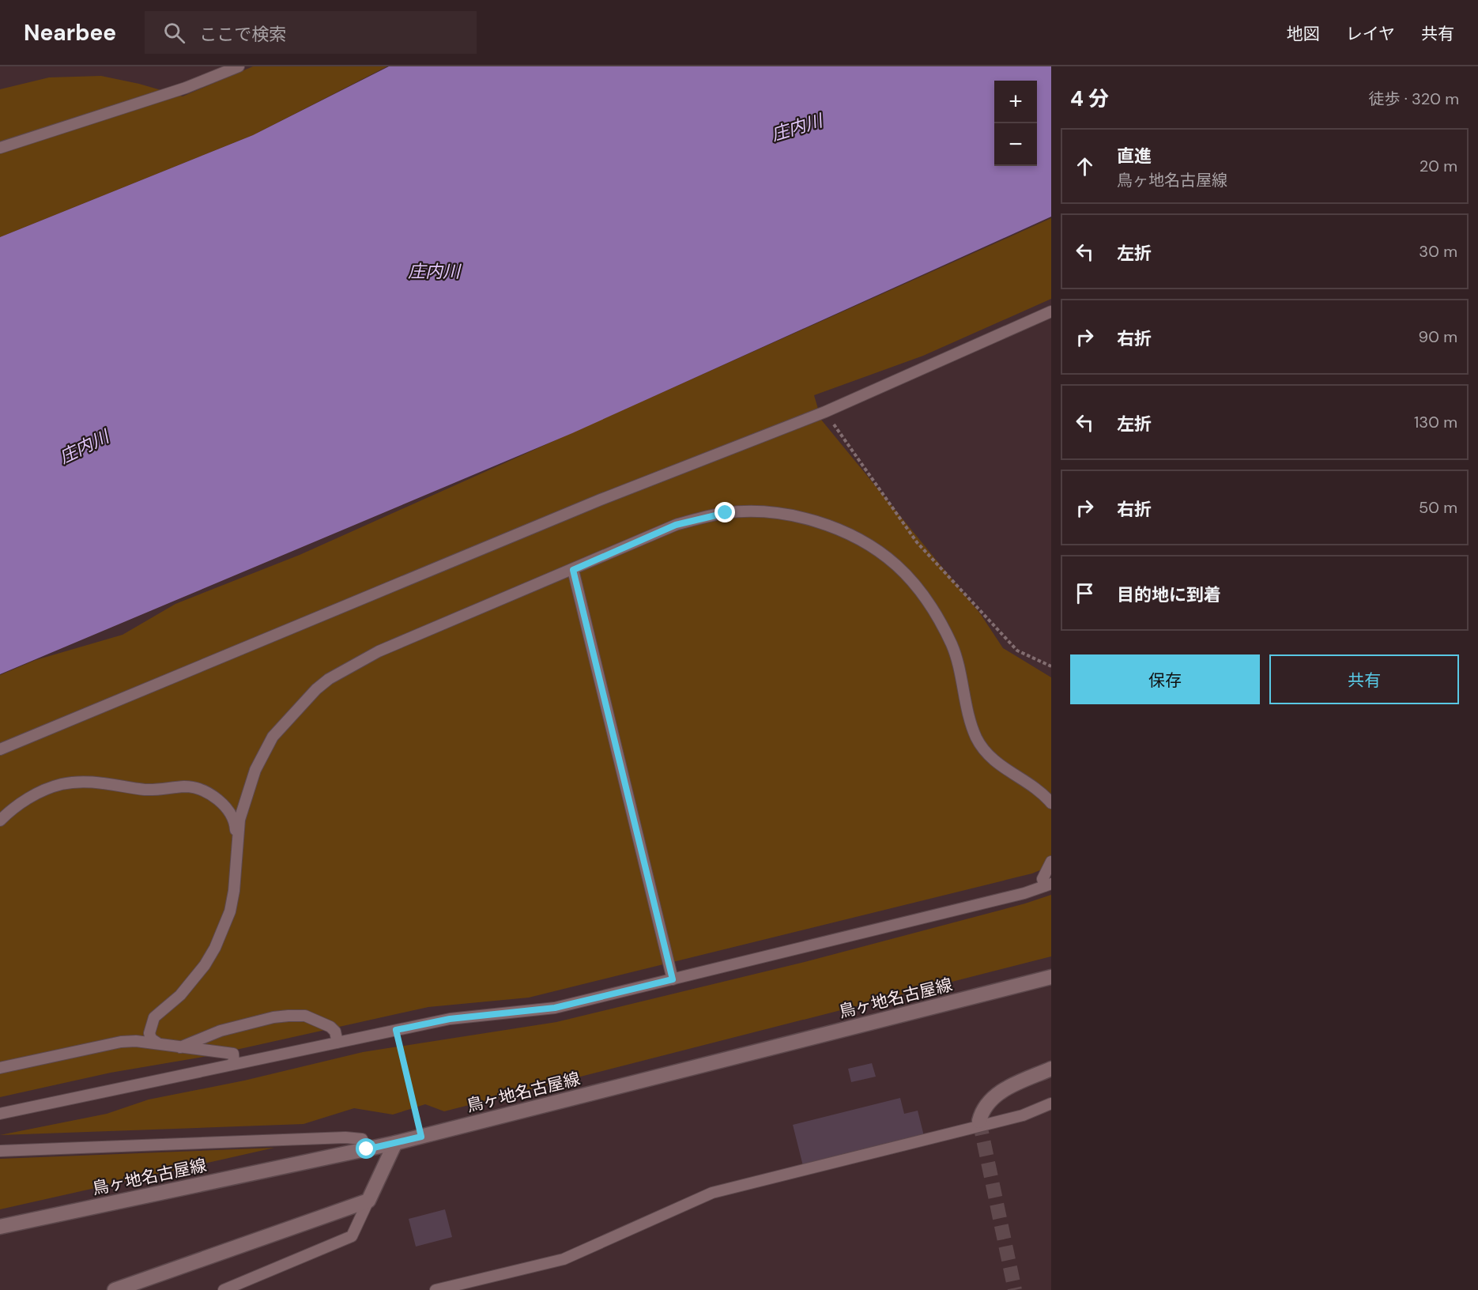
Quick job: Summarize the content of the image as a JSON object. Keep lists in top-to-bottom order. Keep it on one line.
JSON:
{"streets":{"main road":["鳥ヶ地名古屋線"]},"water":["庄内川"],"page":{"header":"Nearbee","search":"ここで検索","nav":["地図","レイヤ","共有"],"heading":["4 分","徒歩 · 320 m"],"map_buttons":["+","−"],"list":[["直進","鳥ヶ地名古屋線","20 m"],["左折","30 m"],["右折","90 m"],["左折","130 m"],["右折","50 m"],"目的地に到着"],"buttons":["保存","共有"]}}
